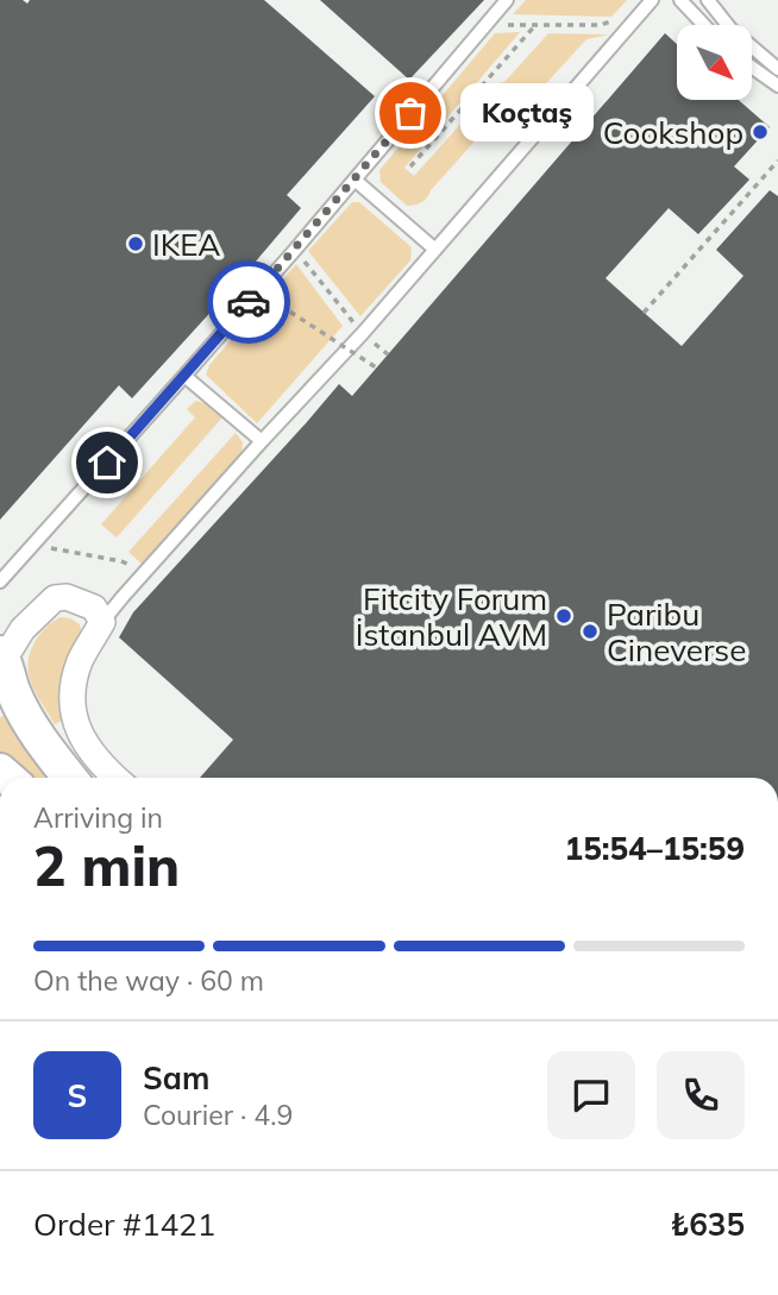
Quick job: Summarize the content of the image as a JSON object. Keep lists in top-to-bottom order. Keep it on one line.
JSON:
{"places":["Koçtaş","Cookshop","IKEA","Fitcity Forum İstanbul AVM","Paribu Cineverse"],"north":"bottom right","page":{"bubble":"Koçtaş","heading":["2 min","Arriving in","15:54–15:59"],"panel":["Sam","Courier · 4.9","Order #1421","₺635"],"bar":"On the way · 60 m","round":"S"}}
